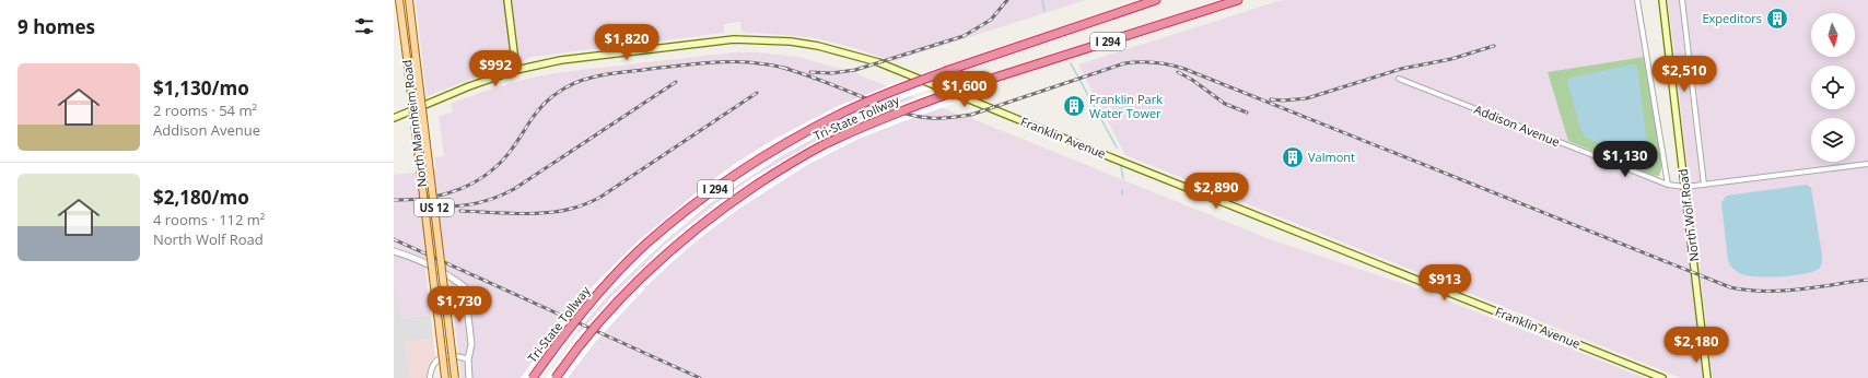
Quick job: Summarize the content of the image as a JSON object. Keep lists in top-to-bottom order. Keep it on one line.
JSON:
{"streets":{"highway":["I 294","Tri-State Tollway"],"main road":["North Mannheim Road","Franklin Avenue","US 12","North Wolf Road"],"street":["Addison Avenue"]},"crossings":[["Addison Avenue","North Wolf Road"]],"places":{"building":["Expeditors","Franklin Park Water Tower","Valmont"]},"north":"bottom","page":{"heading":"9 homes","price":["$1,820","$992","$2,510","$1,600","$1,130","$2,890","$913","$1,730","$2,180"],"list":[{"name":"$1,130/mo","note":"2 rooms · 54 m² · Addison Avenue"},{"name":"$2,180/mo","note":"4 rooms · 112 m² · North Wolf Road"}]}}
